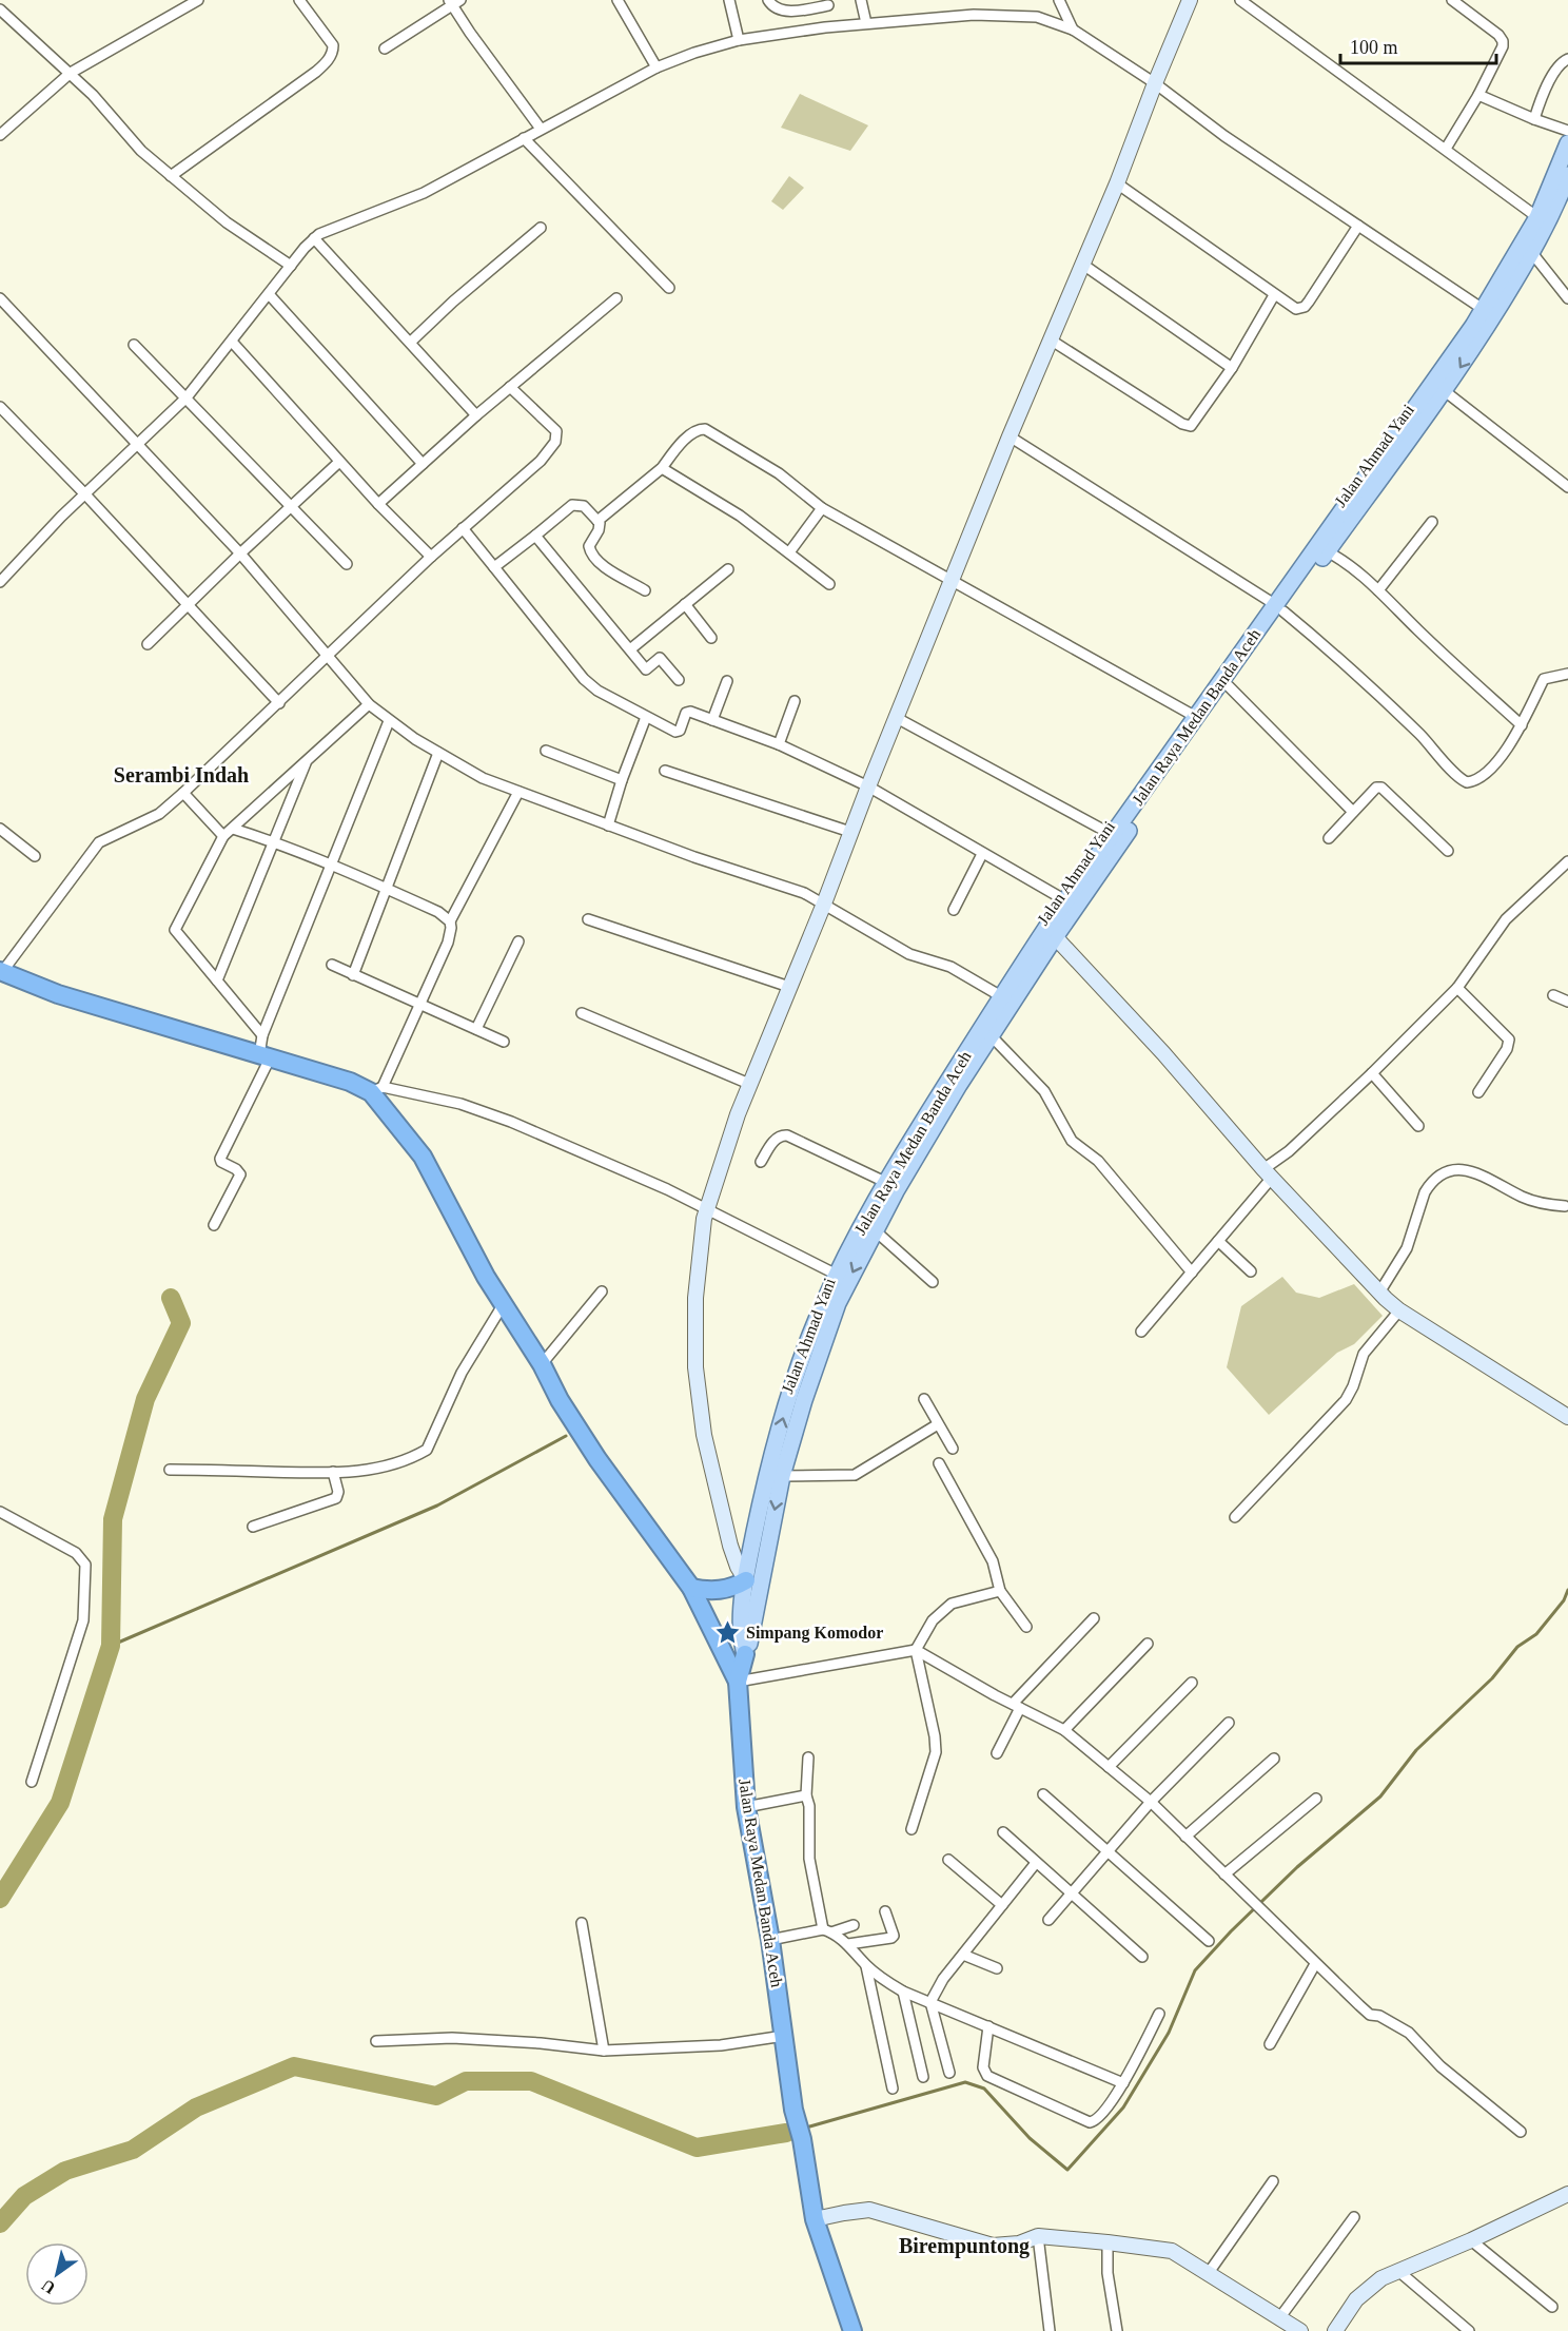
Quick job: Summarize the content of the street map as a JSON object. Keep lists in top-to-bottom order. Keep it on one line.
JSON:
{"streets":{"highway":["Jalan Raya Medan Banda Aceh"],"main road":["Jalan Ahmad Yani"]},"crossings":[["Jalan Ahmad Yani","Jalan Raya Medan Banda Aceh"]],"districts":["Serambi Indah","Birempuntong"],"places":{"place":["Simpang Komodor"]},"scale_bar":"100 m","north":"bottom left"}
